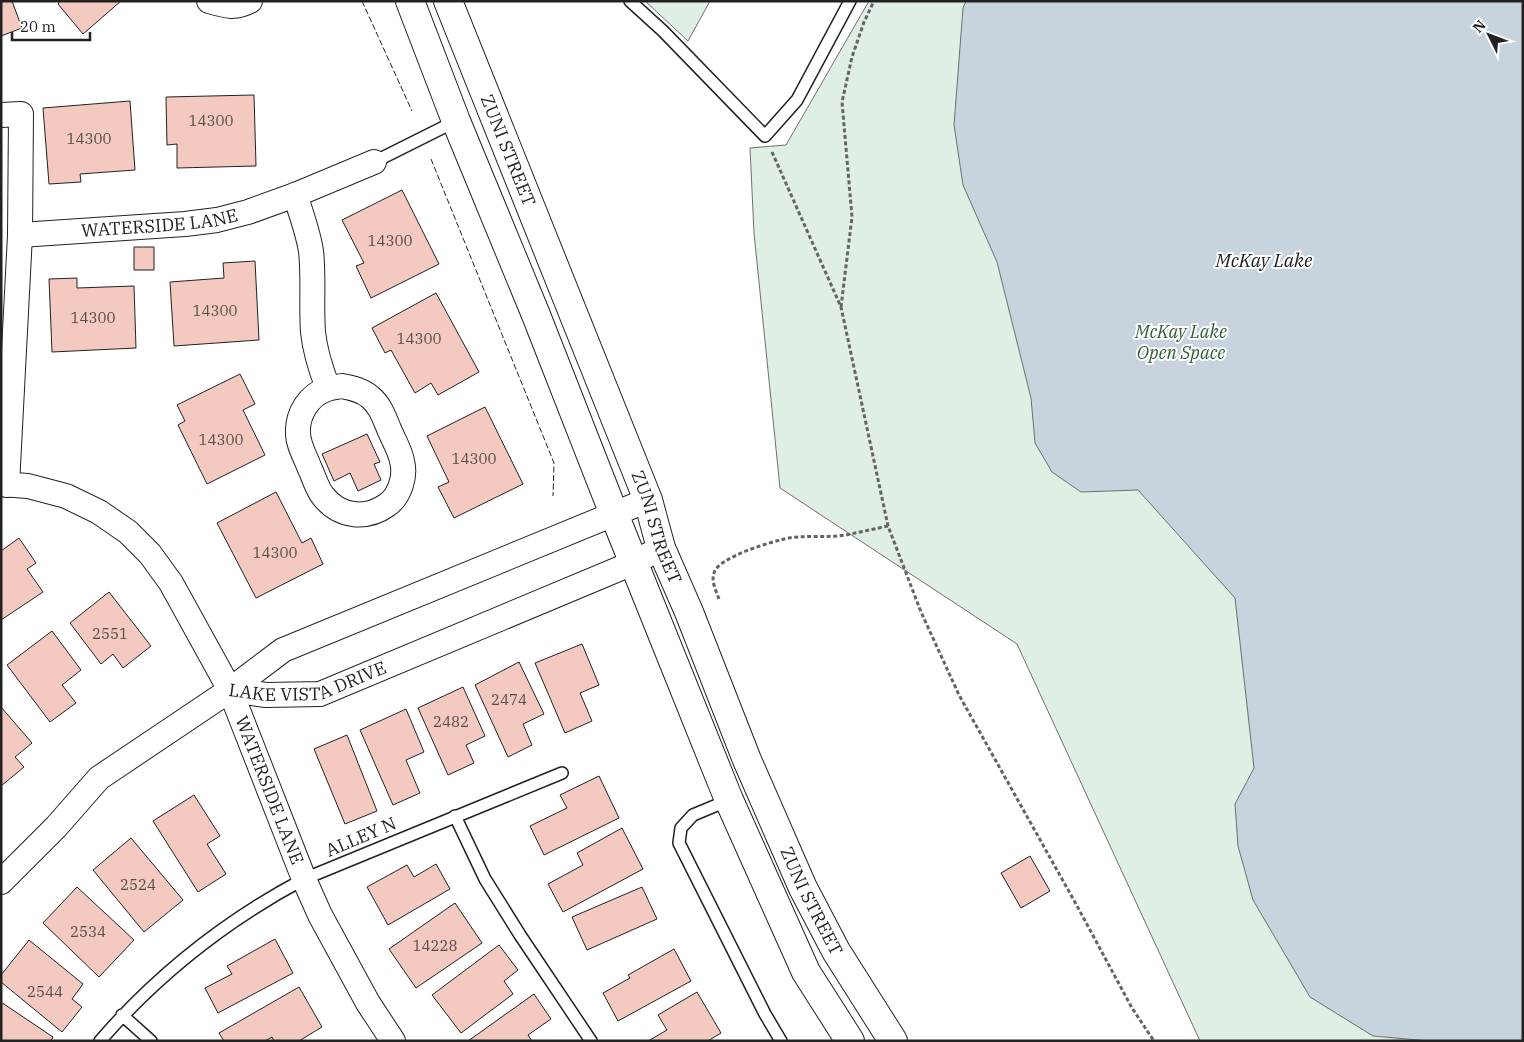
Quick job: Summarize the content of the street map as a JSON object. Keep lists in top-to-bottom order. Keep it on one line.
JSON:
{"streets":{"main road":["ZUNI STREET"],"street":["WATERSIDE LANE","LAKE VISTA DRIVE"],"lane":["ALLEY N"]},"crossings":[["ZUNI STREET","LAKE VISTA DRIVE"],["WATERSIDE LANE","LAKE VISTA DRIVE"],["WATERSIDE LANE","ALLEY N"]],"water":["McKay Lake"],"parks":["McKay Lake Open Space"],"house_numbers":["14300","14300","14300","14300","14300","14300","14300","14300","14300","2551","2474","2482","2524","2534","14228","2544"],"scale_bar":"20 m","north":"top left"}
